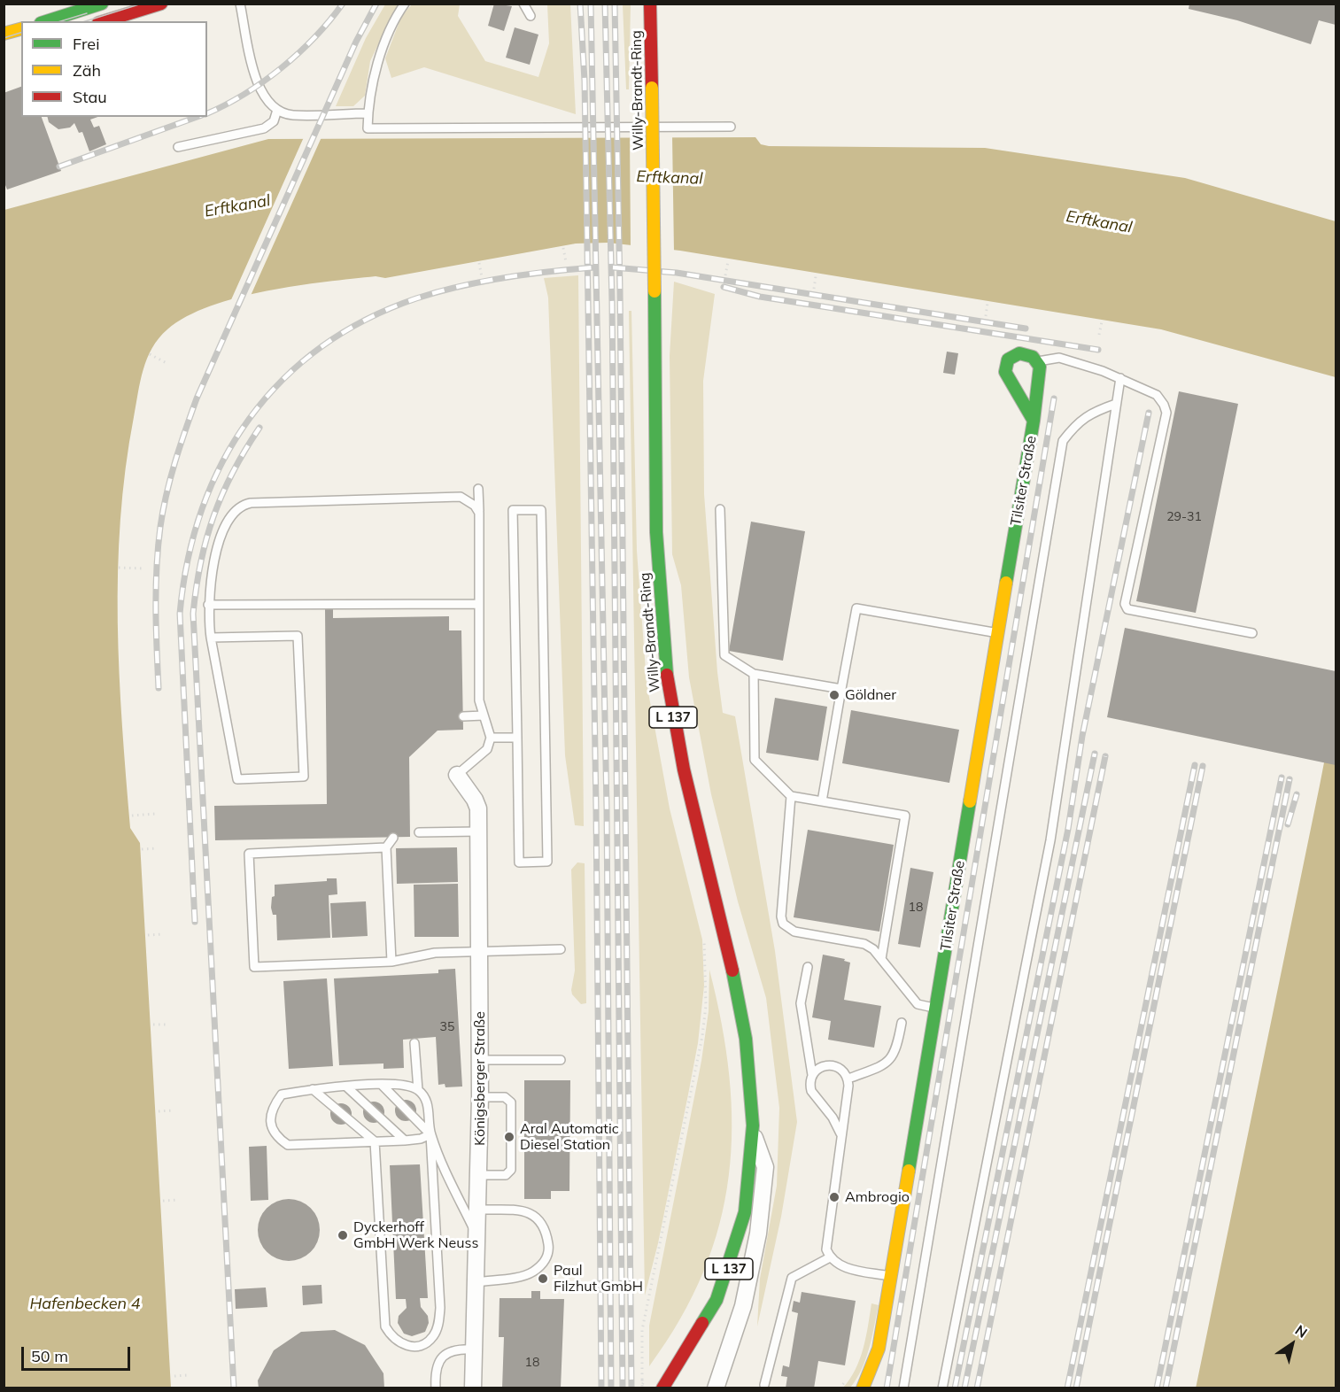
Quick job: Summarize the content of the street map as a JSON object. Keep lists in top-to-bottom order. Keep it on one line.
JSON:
{"streets":{"main road":["Willy-Brandt-Ring","Tilsiter Straße","L 137"],"street":["Königsberger Straße"]},"water":["Erftkanal","Hafenbecken 4"],"places":["Göldner","Aral Automatic Diesel Station","Ambrogio","Dyckerhoff GmbH Werk Neuss","Paul Filzhut GmbH"],"house_numbers":["29-31","18","35","18"],"legend":["Frei","Zäh","Stau"],"scale_bar":"50 m","north":"top right"}
